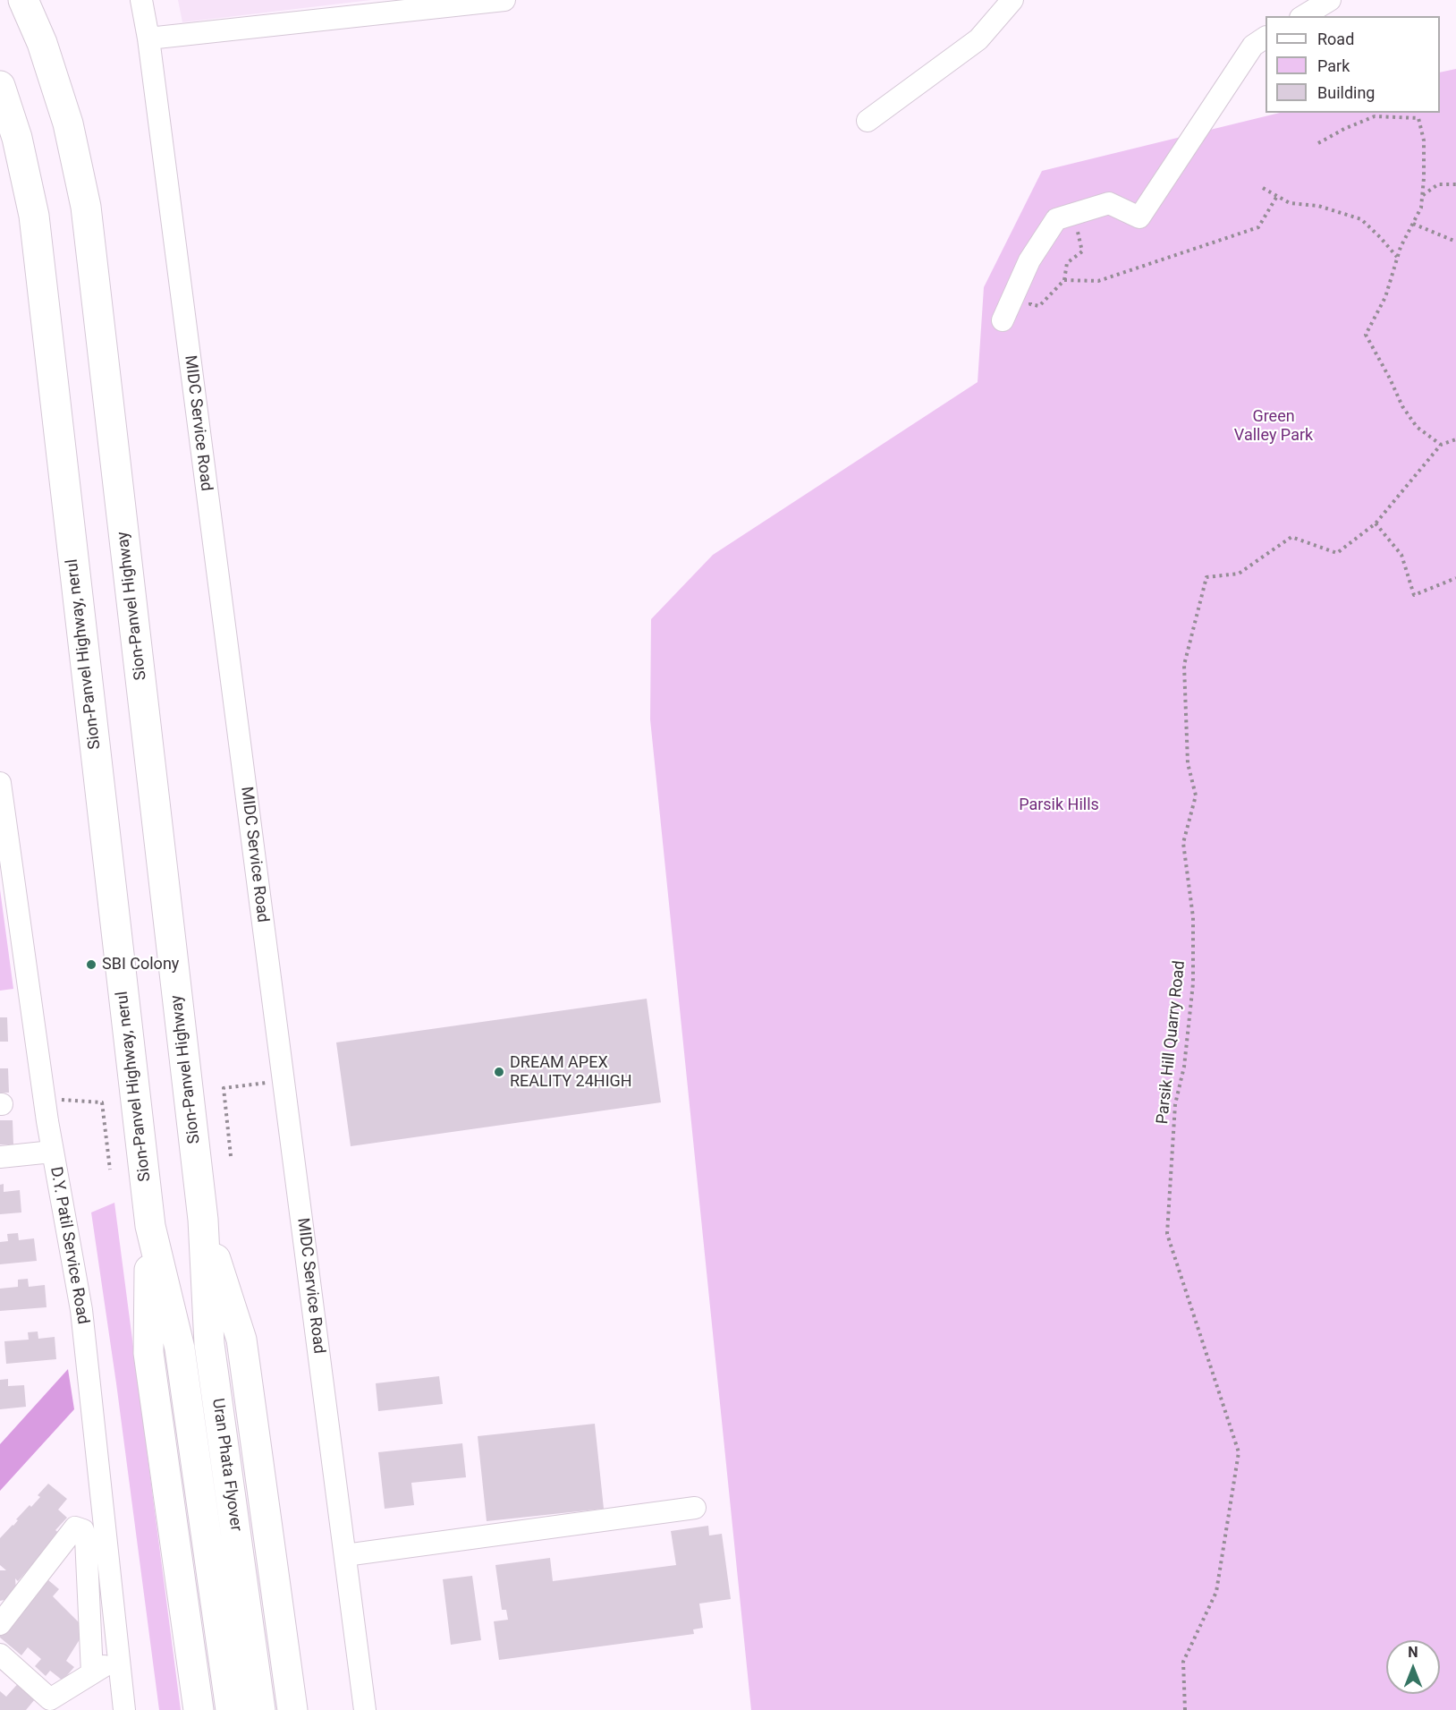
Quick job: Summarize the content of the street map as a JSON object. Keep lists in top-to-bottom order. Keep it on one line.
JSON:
{"streets":{"highway":["Sion-Panvel Highway","Sion-Panvel Highway, nerul","Uran Phata Flyover"],"street":["MIDC Service Road","D.Y. Patil Service Road"],"path":["Parsik Hill Quarry Road"]},"crossings":[["Sion-Panvel Highway","Uran Phata Flyover"],["Sion-Panvel Highway, nerul","Uran Phata Flyover"]],"parks":["Green Valley Park","Parsik Hills"],"places":["SBI Colony","DREAM APEX REALITY 24HIGH"],"legend":["Road","Park","Building"],"north":"top"}
